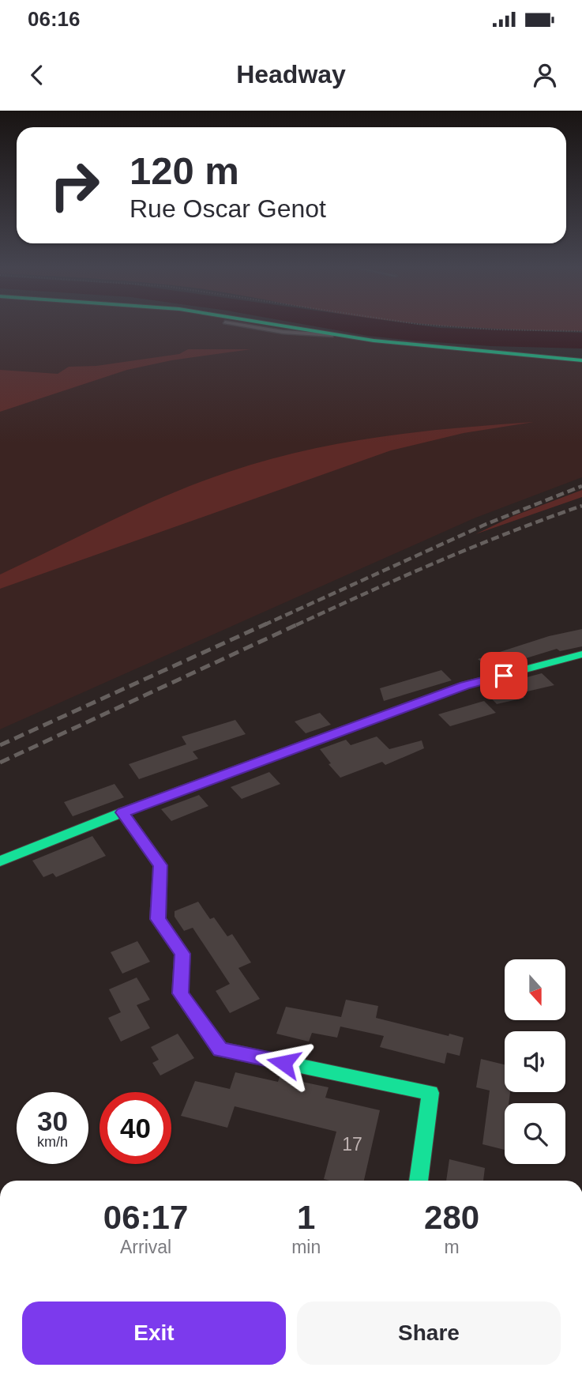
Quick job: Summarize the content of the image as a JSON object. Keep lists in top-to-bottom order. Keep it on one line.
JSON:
{"house_numbers":["17"],"north":"bottom","page":{"status":"06:16","header":"Headway","turn":["120 m","Rue Oscar Genot"],"speed":"30 km/h","limit":"40","eta":["06:17","Arrival","1","min","280","m"],"buttons":["Exit","Share"]}}
